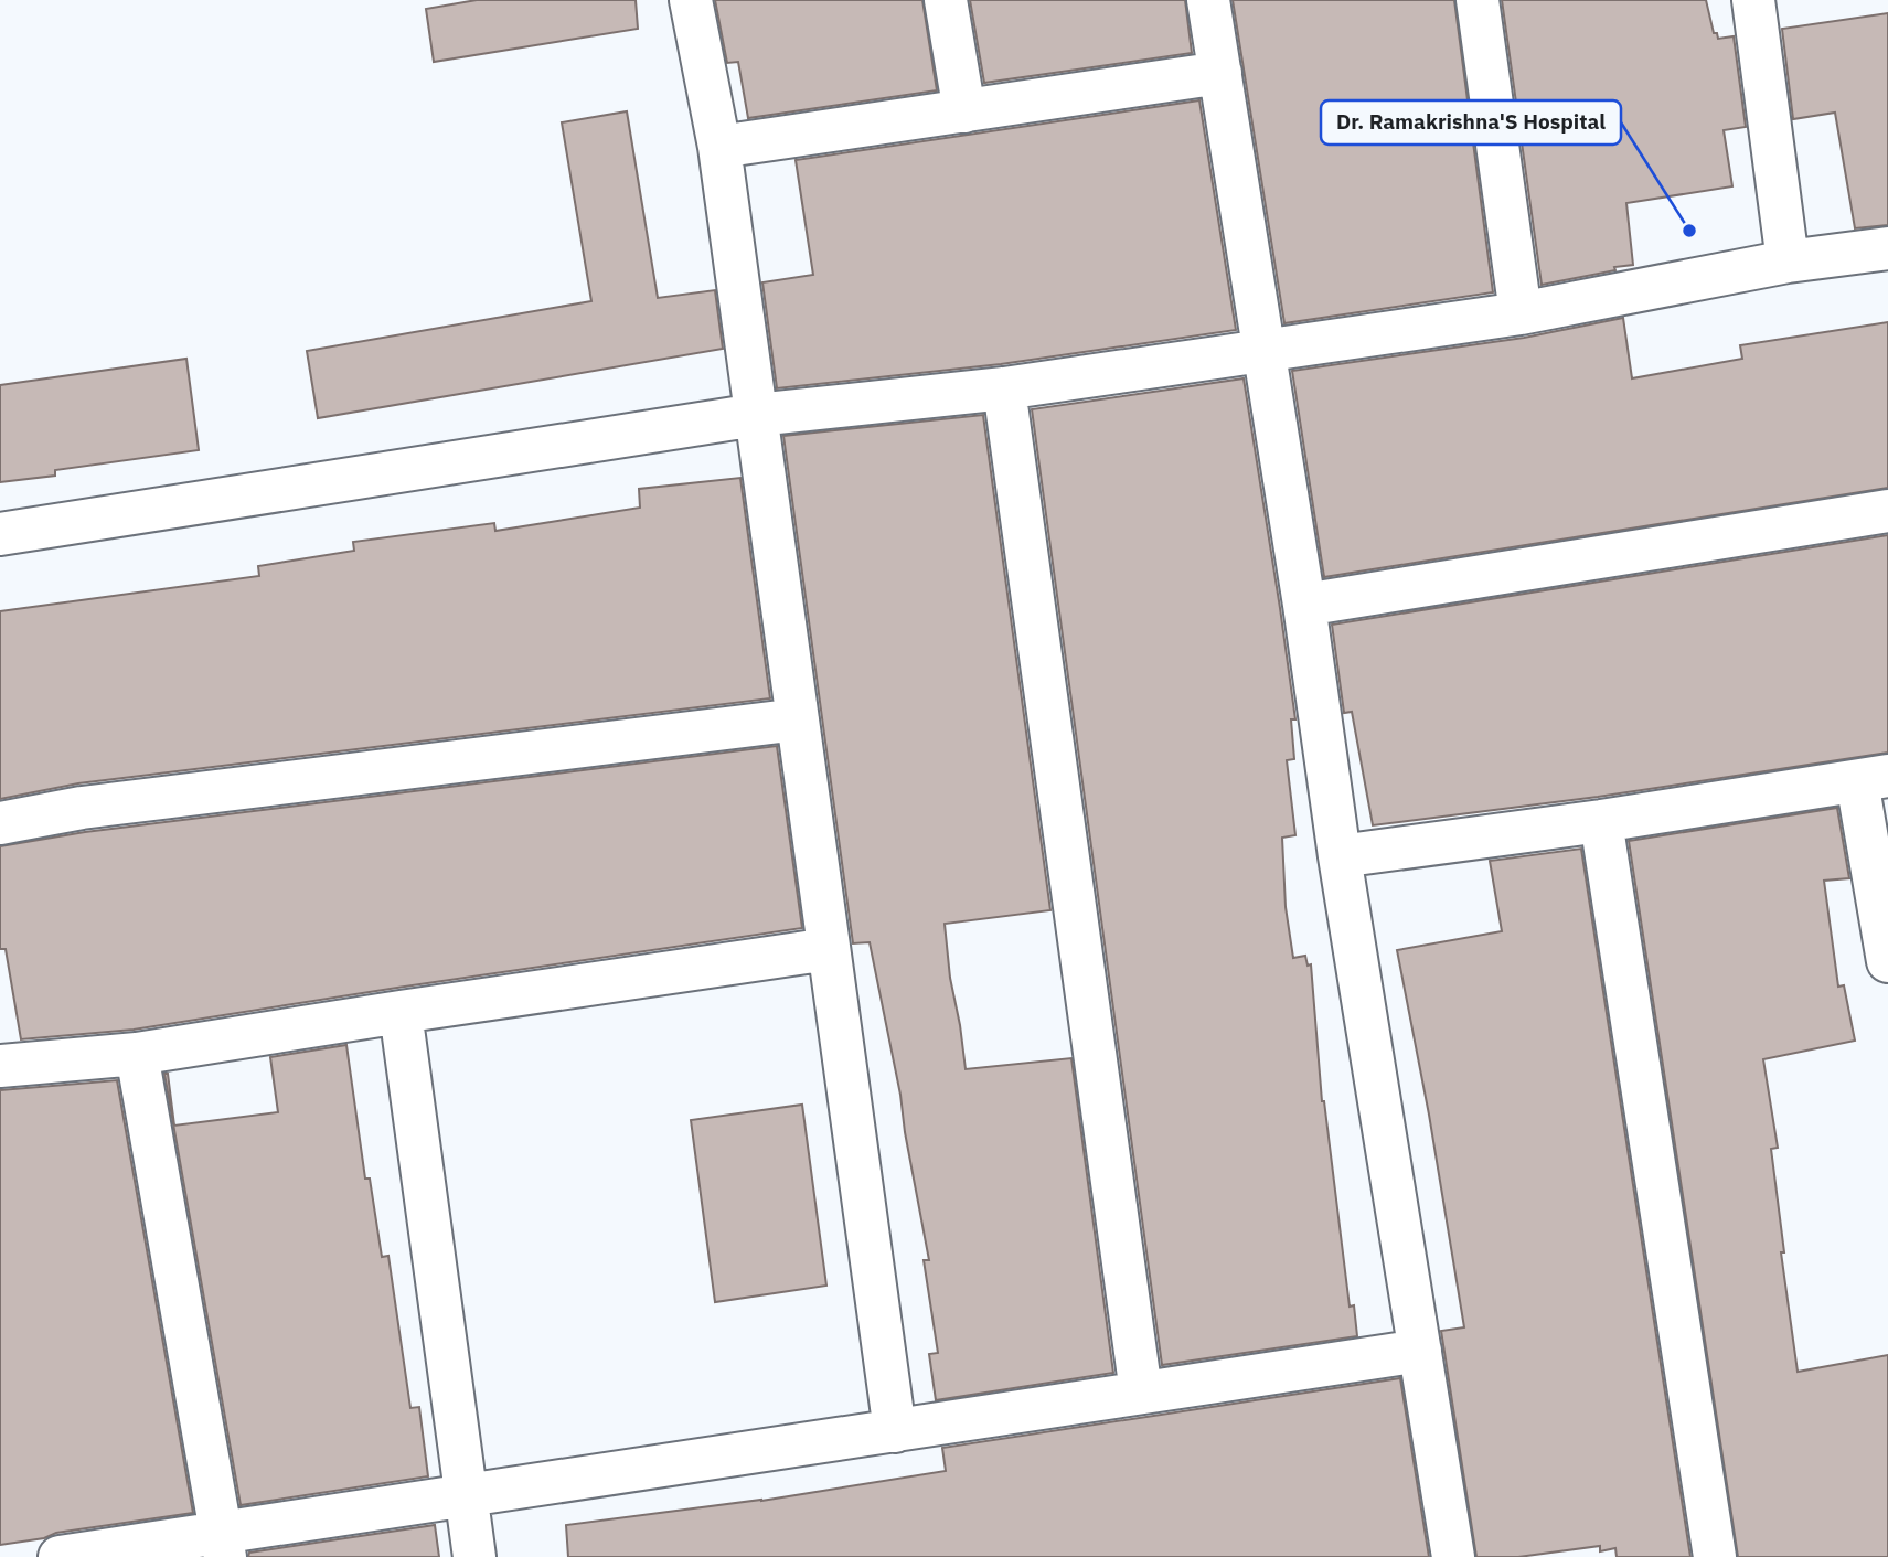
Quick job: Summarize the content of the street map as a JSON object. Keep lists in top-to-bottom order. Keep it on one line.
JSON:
{"places":["Dr. Ramakrishna'S Hospital"]}
